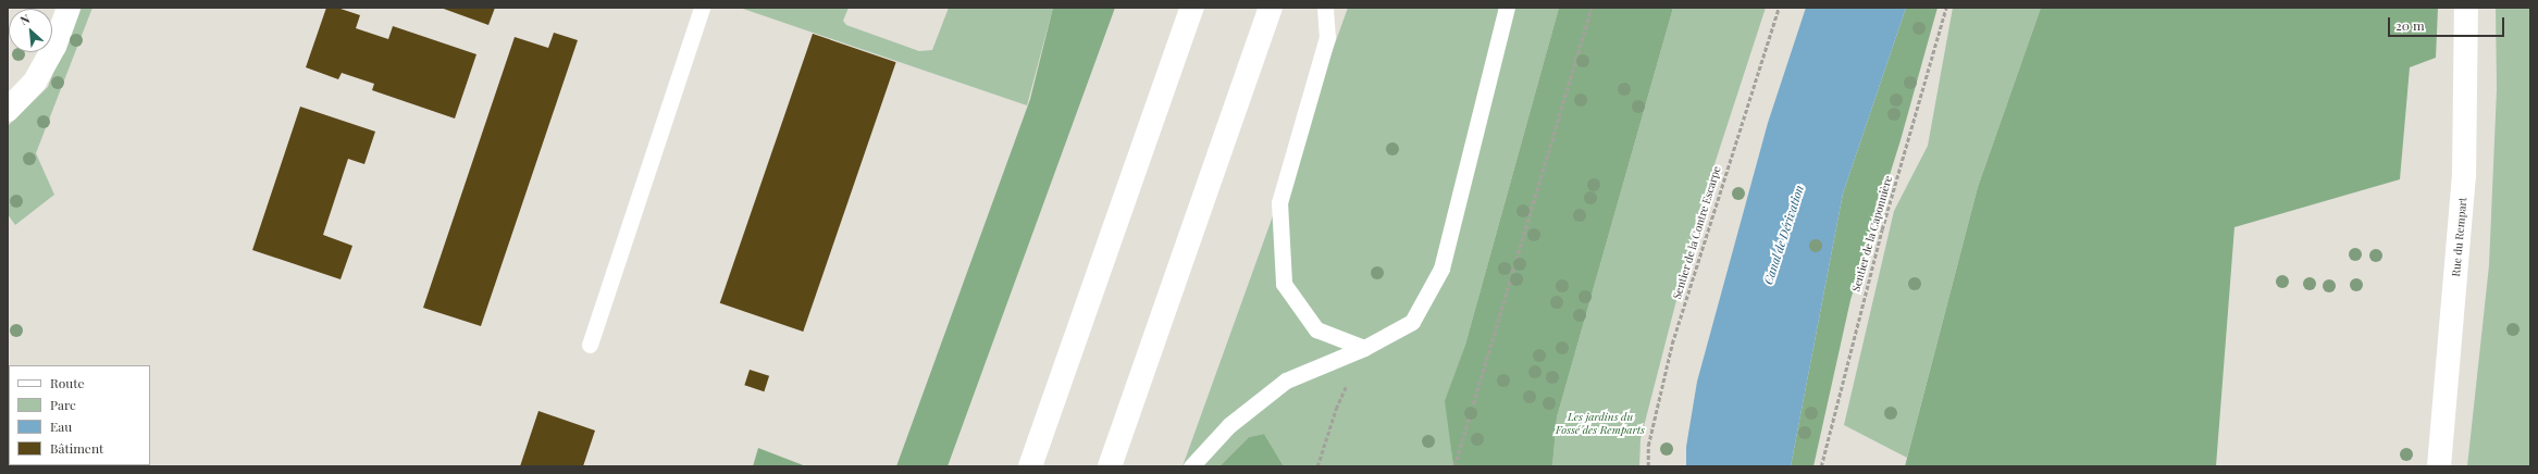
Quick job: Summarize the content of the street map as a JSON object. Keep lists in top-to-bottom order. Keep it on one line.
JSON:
{"streets":{"main road":["Rue du Rempart"],"path":["Sentier de la Contre Escarpe","Sentier de la Caponnière"]},"water":["Canal de Dérivation"],"parks":["Les jardins du Fossé des Remparts"],"legend":["Route","Parc","Eau","Bâtiment"],"scale_bar":"20 m","north":"top left"}
